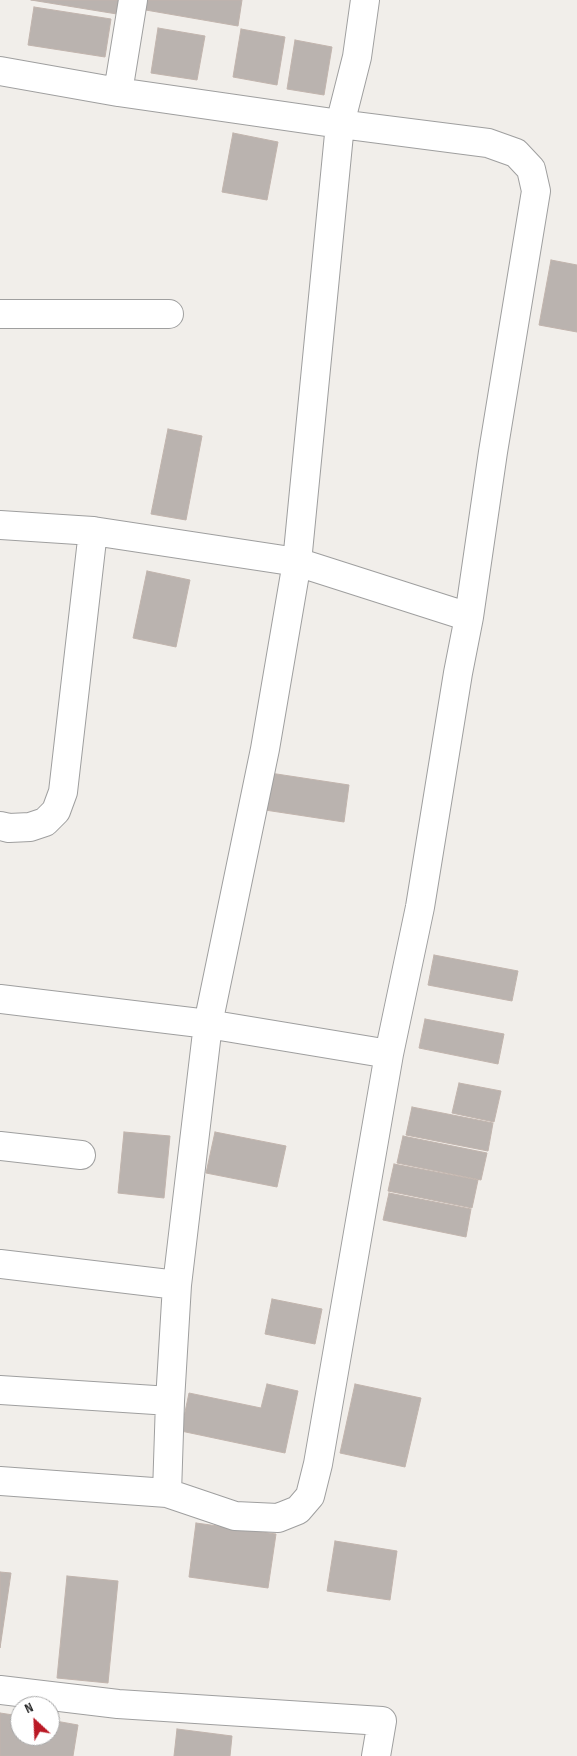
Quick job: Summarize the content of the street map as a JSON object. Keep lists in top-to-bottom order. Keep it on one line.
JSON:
{"north":"top left"}
